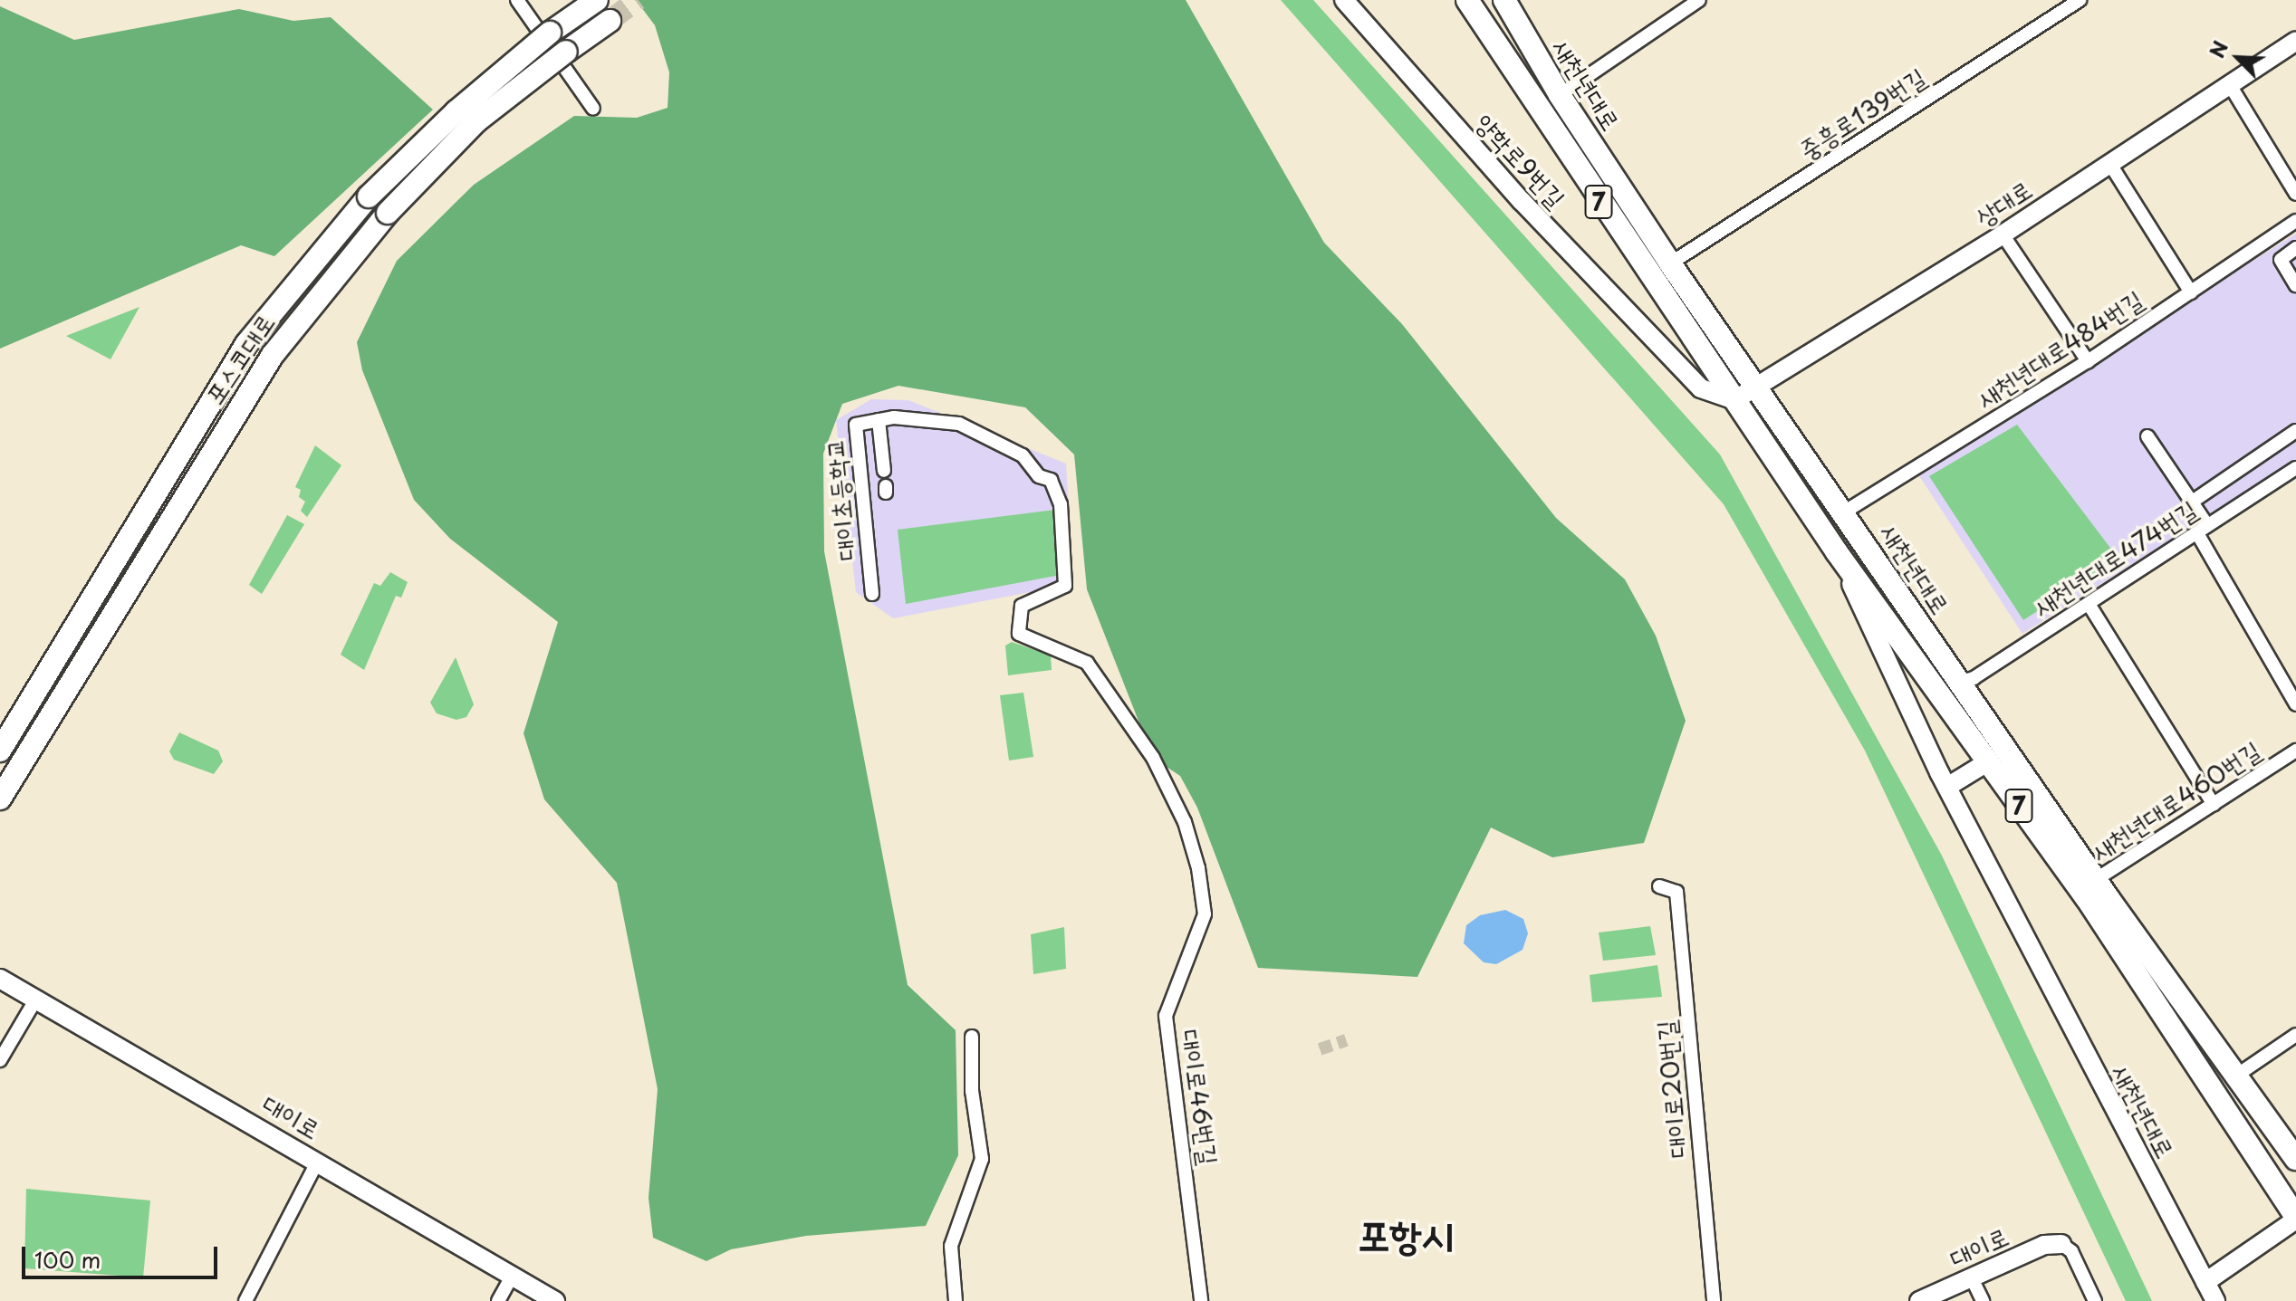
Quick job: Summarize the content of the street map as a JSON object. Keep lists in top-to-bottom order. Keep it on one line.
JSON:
{"streets":{"main road":["새천년대로","7","포스코대로"],"street":["중흥로139번길","양학로9번길","상대로","새천년대로484번길","대이초등학교","새천년대로474번길","새천년대로460번길","대이로20번길","대이로46번길","대이로"]},"crossings":[["새천년대로","중흥로139번길"],["새천년대로","양학로9번길"],["새천년대로","상대로"],["새천년대로","새천년대로484번길"],["새천년대로","새천년대로474번길"],["새천년대로","새천년대로460번길"],["양학로9번길","상대로"],["대이초등학교","대이로46번길"]],"districts":["포항시"],"scale_bar":"100 m","north":"top left"}
